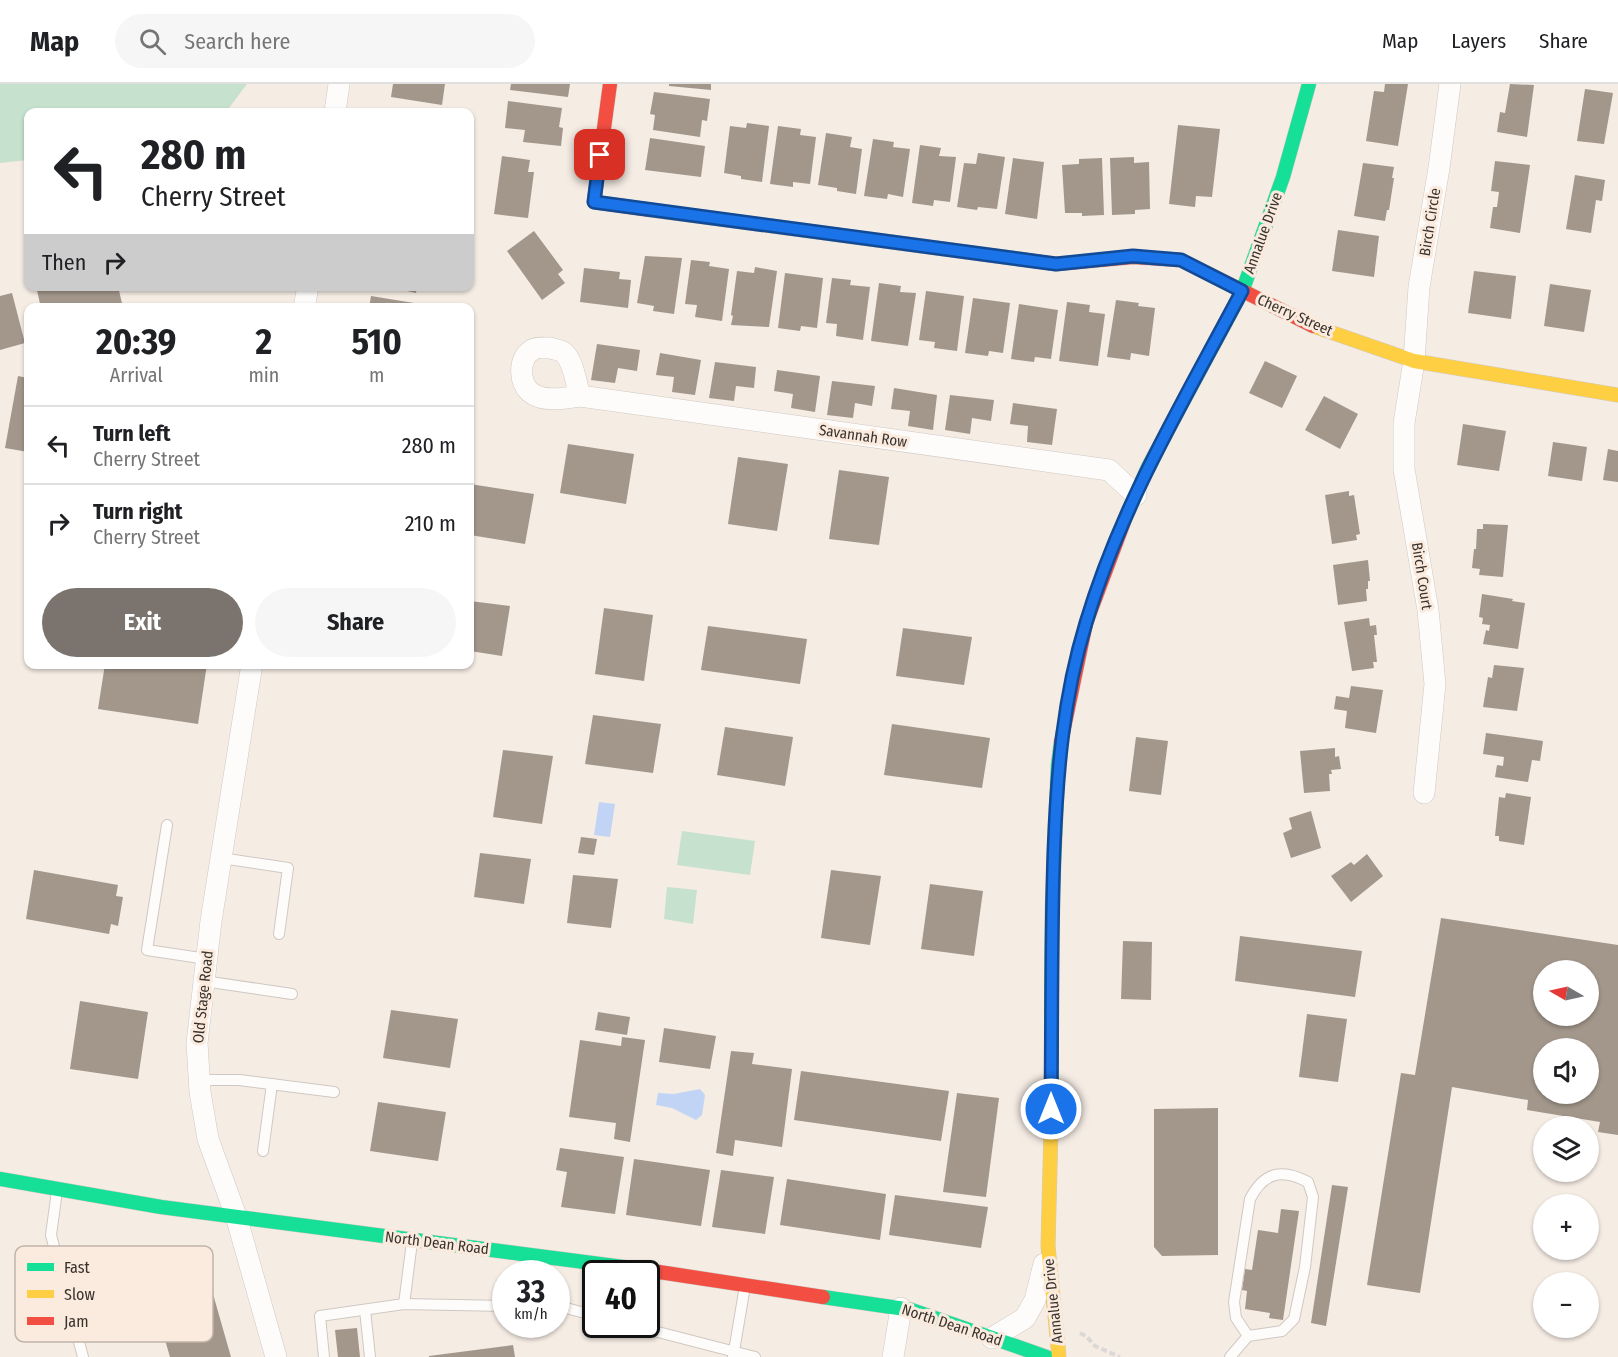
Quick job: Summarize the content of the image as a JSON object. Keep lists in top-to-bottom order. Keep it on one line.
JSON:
{"streets":{"street":["Birch Circle","Annalue Drive","Cherry Street","Savannah Row","Birch Court","Old Stage Road","North Dean Road"]},"crossings":[["Birch Circle","Cherry Street"],["Birch Circle","Birch Court"],["Annalue Drive","Cherry Street"],["Annalue Drive","Savannah Row"],["Annalue Drive","North Dean Road"],["Cherry Street","Birch Court"],["Old Stage Road","North Dean Road"]],"legend":["Fast","Slow","Jam"],"north":"left","page":{"header":"Map","search":"Search here","nav":["Map","Layers","Share"],"turn":["280 m","Cherry Street"],"then":"Then","eta":["20:39","Arrival","2","min","510","m"],"list":[{"name":"Turn left","note":"Cherry Street","value":"280 m"},{"name":"Turn right","note":"Cherry Street","value":"210 m"}],"buttons":["Exit","Share"],"map_buttons":["+","−"],"speed":"33 km/h","limit":"40"}}
